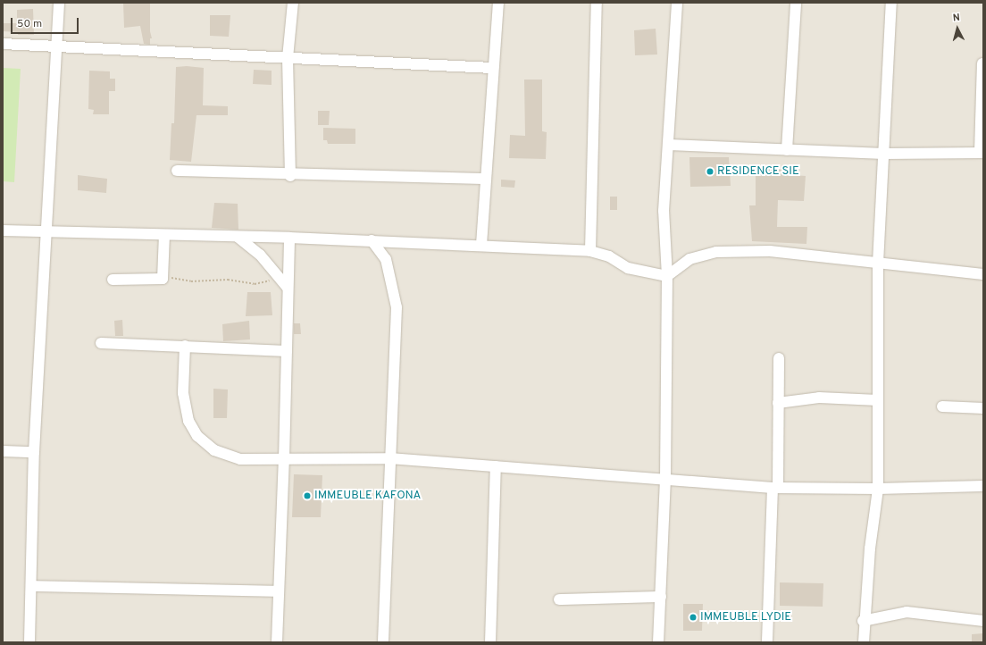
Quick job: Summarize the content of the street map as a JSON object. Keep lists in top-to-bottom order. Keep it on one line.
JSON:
{"places":["RESIDENCE SIE","IMMEUBLE KAFONA","IMMEUBLE LYDIE"],"scale_bar":"50 m","north":"top"}
